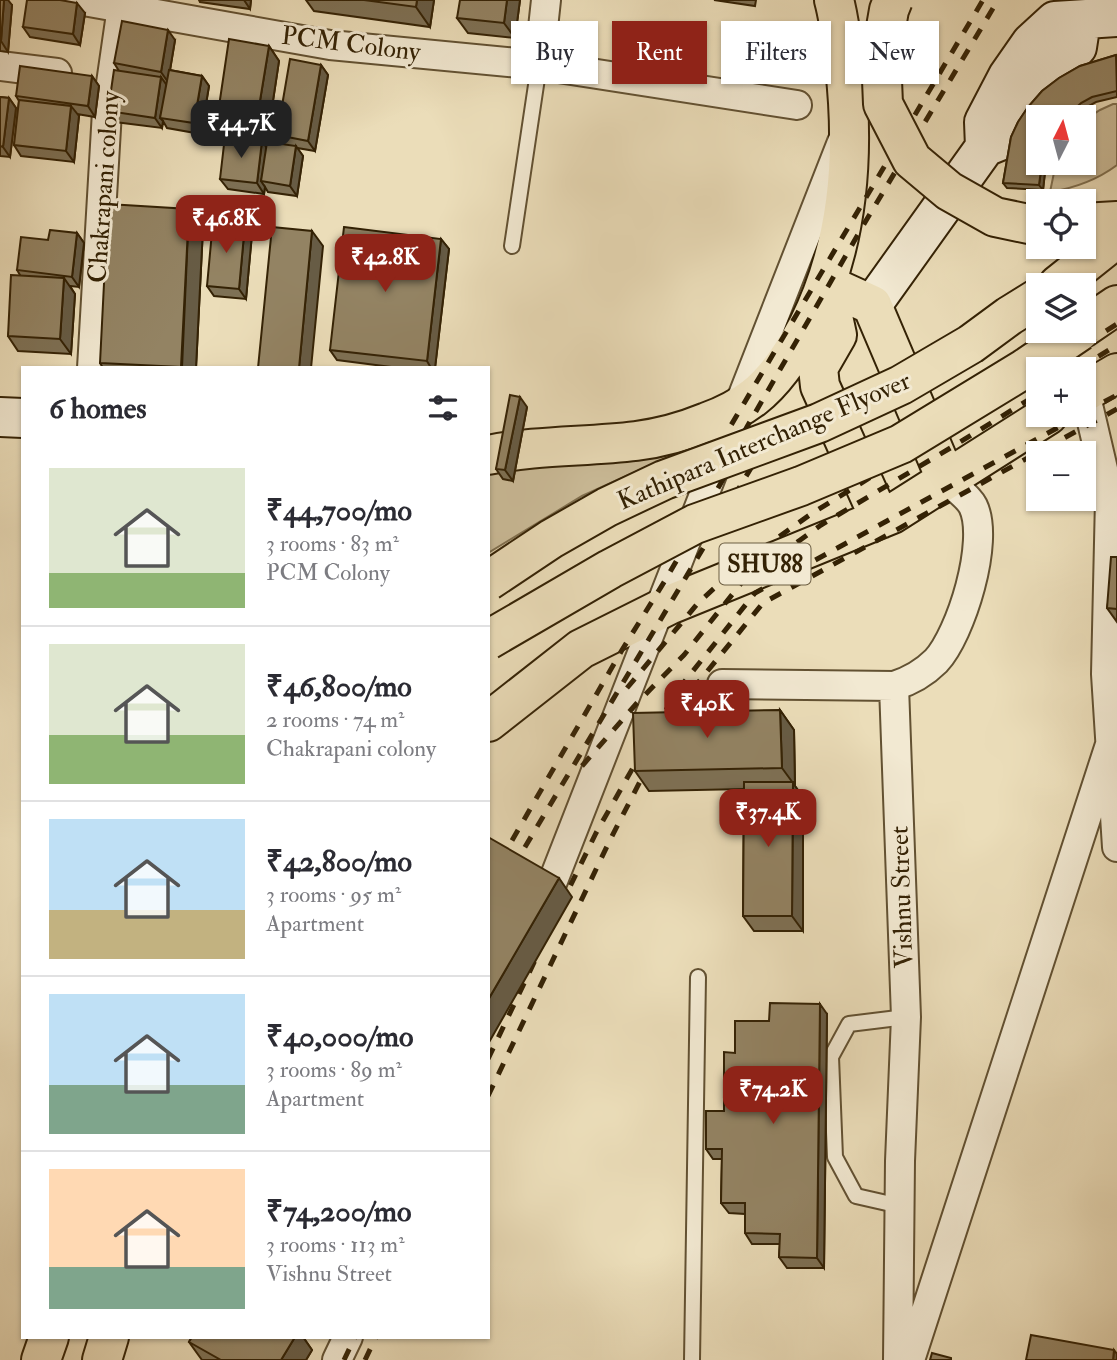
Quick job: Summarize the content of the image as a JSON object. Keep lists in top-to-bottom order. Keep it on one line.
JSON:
{"streets":{"main road":["Kathipara Interchange Flyover","SHU88"],"street":["PCM Colony","Chakrapani colony","Vishnu Street"]},"crossings":[["PCM Colony","Chakrapani colony"]],"north":"top","page":{"chip":["Buy","Rent","Filters","New"],"price":["₹44.7K","₹46.8K","₹42.8K","₹40K","₹37.4K","₹74.2K"],"map_buttons":["+","−"],"heading":"6 homes","list":[{"name":"₹44,700/mo","note":"3 rooms · 83 m² · PCM Colony"},{"name":"₹46,800/mo","note":"2 rooms · 74 m² · Chakrapani colony"},{"name":"₹42,800/mo","note":"3 rooms · 95 m² · Apartment"},{"name":"₹40,000/mo","note":"3 rooms · 89 m² · Apartment"},{"name":"₹74,200/mo","note":"3 rooms · 113 m² · Vishnu Street"}]}}
